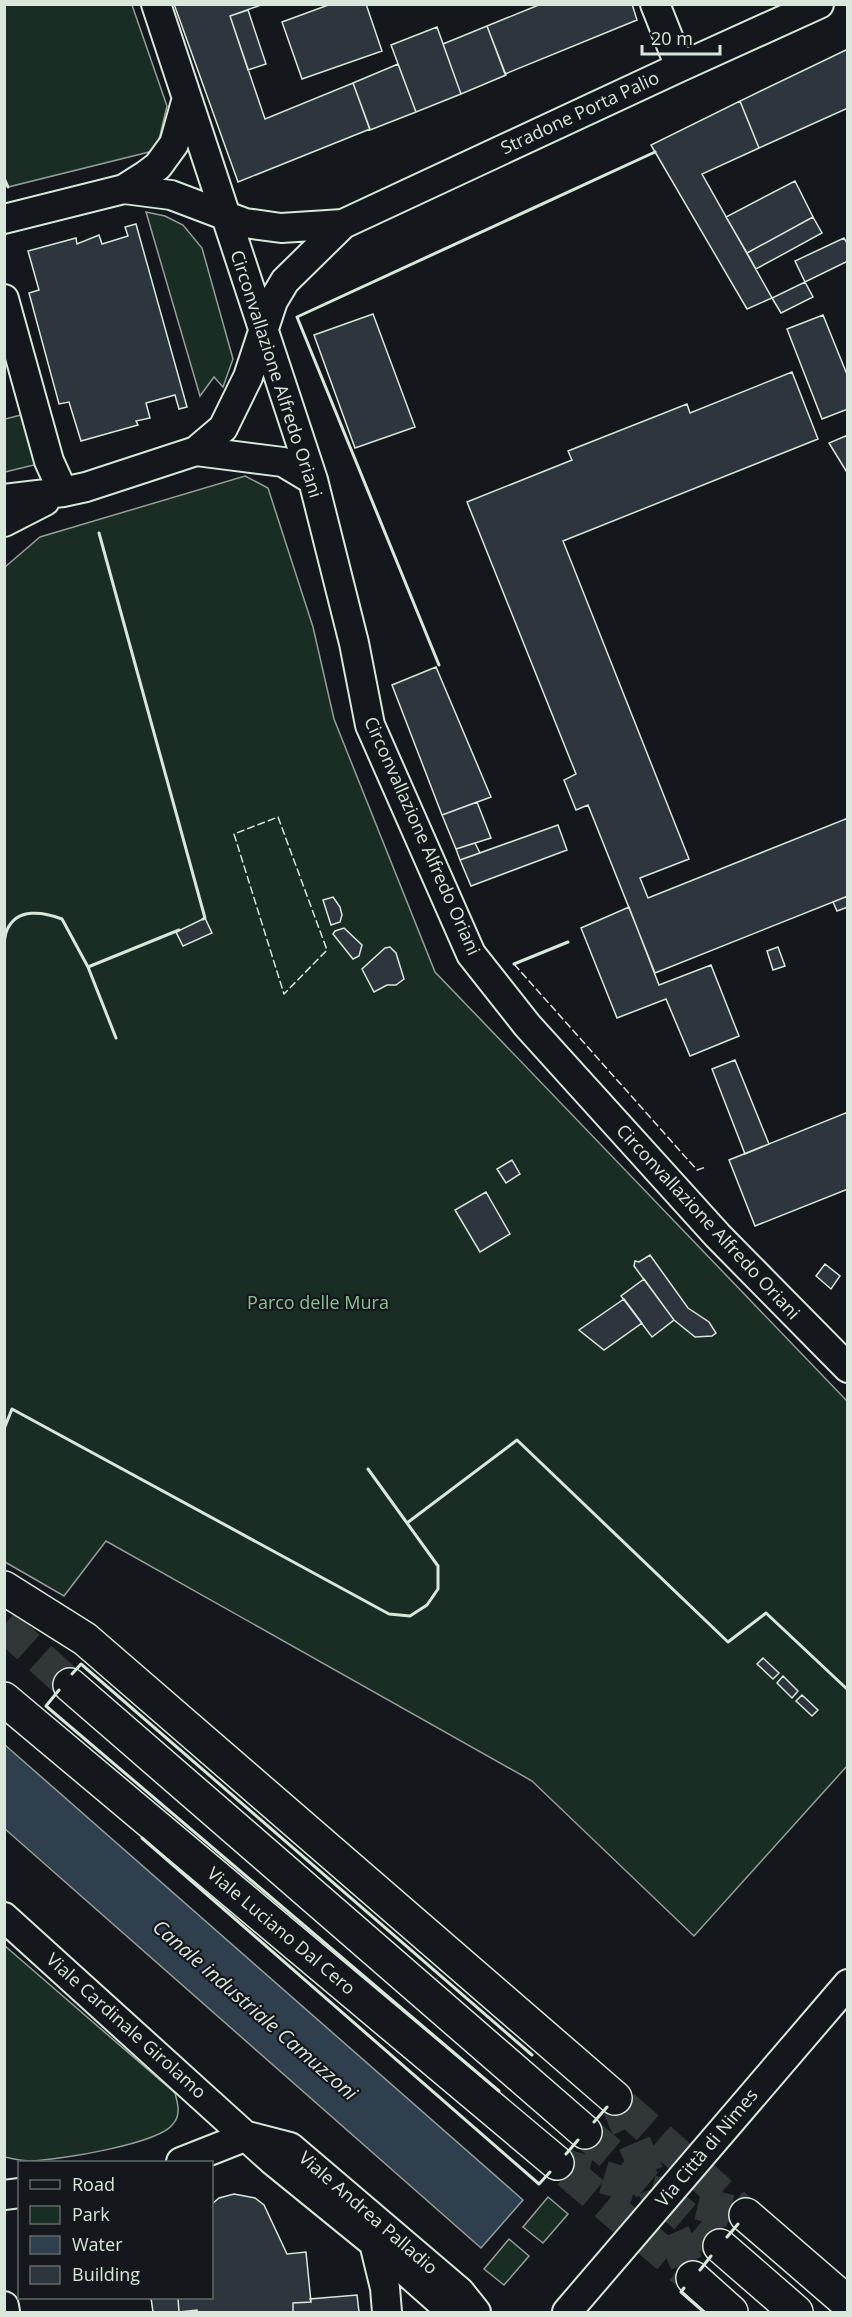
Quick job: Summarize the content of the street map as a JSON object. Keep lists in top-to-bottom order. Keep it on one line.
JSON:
{"streets":{"main road":["Viale Luciano Dal Cero"],"street":["Stradone Porta Palio","Circonvallazione Alfredo Oriani","Viale Cardinale Girolamo","Via Città di Nimes","Viale Andrea Palladio"]},"crossings":[["Stradone Porta Palio","Circonvallazione Alfredo Oriani"],["Viale Cardinale Girolamo","Viale Andrea Palladio"]],"water":["Canale industriale Camuzzoni"],"parks":["Parco delle Mura"],"legend":["Road","Park","Water","Building"],"scale_bar":"20 m"}
